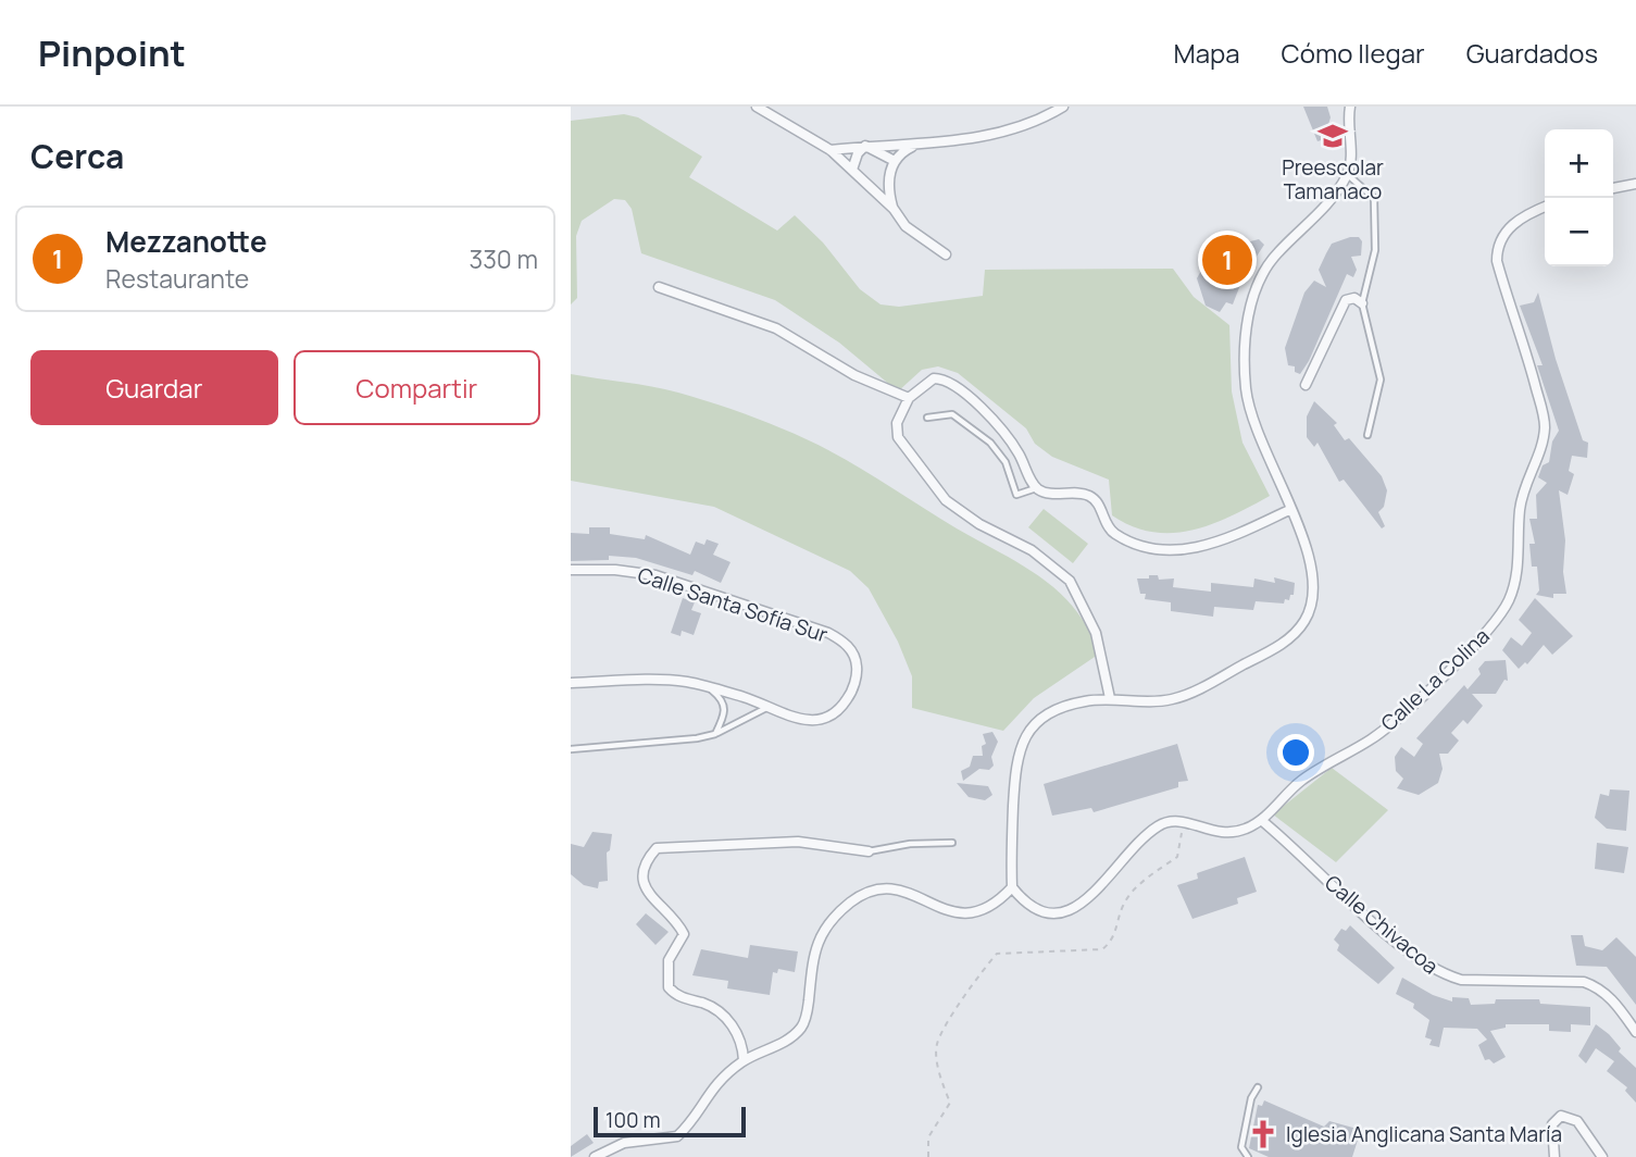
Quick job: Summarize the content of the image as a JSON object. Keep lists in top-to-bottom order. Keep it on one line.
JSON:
{"streets":{"street":["Calle Santa Sofía Sur","Calle La Colina","Calle Chivacoa"]},"crossings":[["Calle La Colina","Calle Chivacoa"]],"places":{"school or university":["Preescolar Tamanaco"],"church":["Iglesia Anglicana Santa María"]},"scale_bar":"100 m","page":{"header":"Pinpoint","nav":["Mapa","Cómo llegar","Guardados"],"heading":"Cerca","map_buttons":["+","−"],"list":[{"mark":"1","name":"Mezzanotte","note":"Restaurante","value":"330 m"}],"pins":"1","buttons":["Guardar","Compartir"],"scale":"100 m"}}
